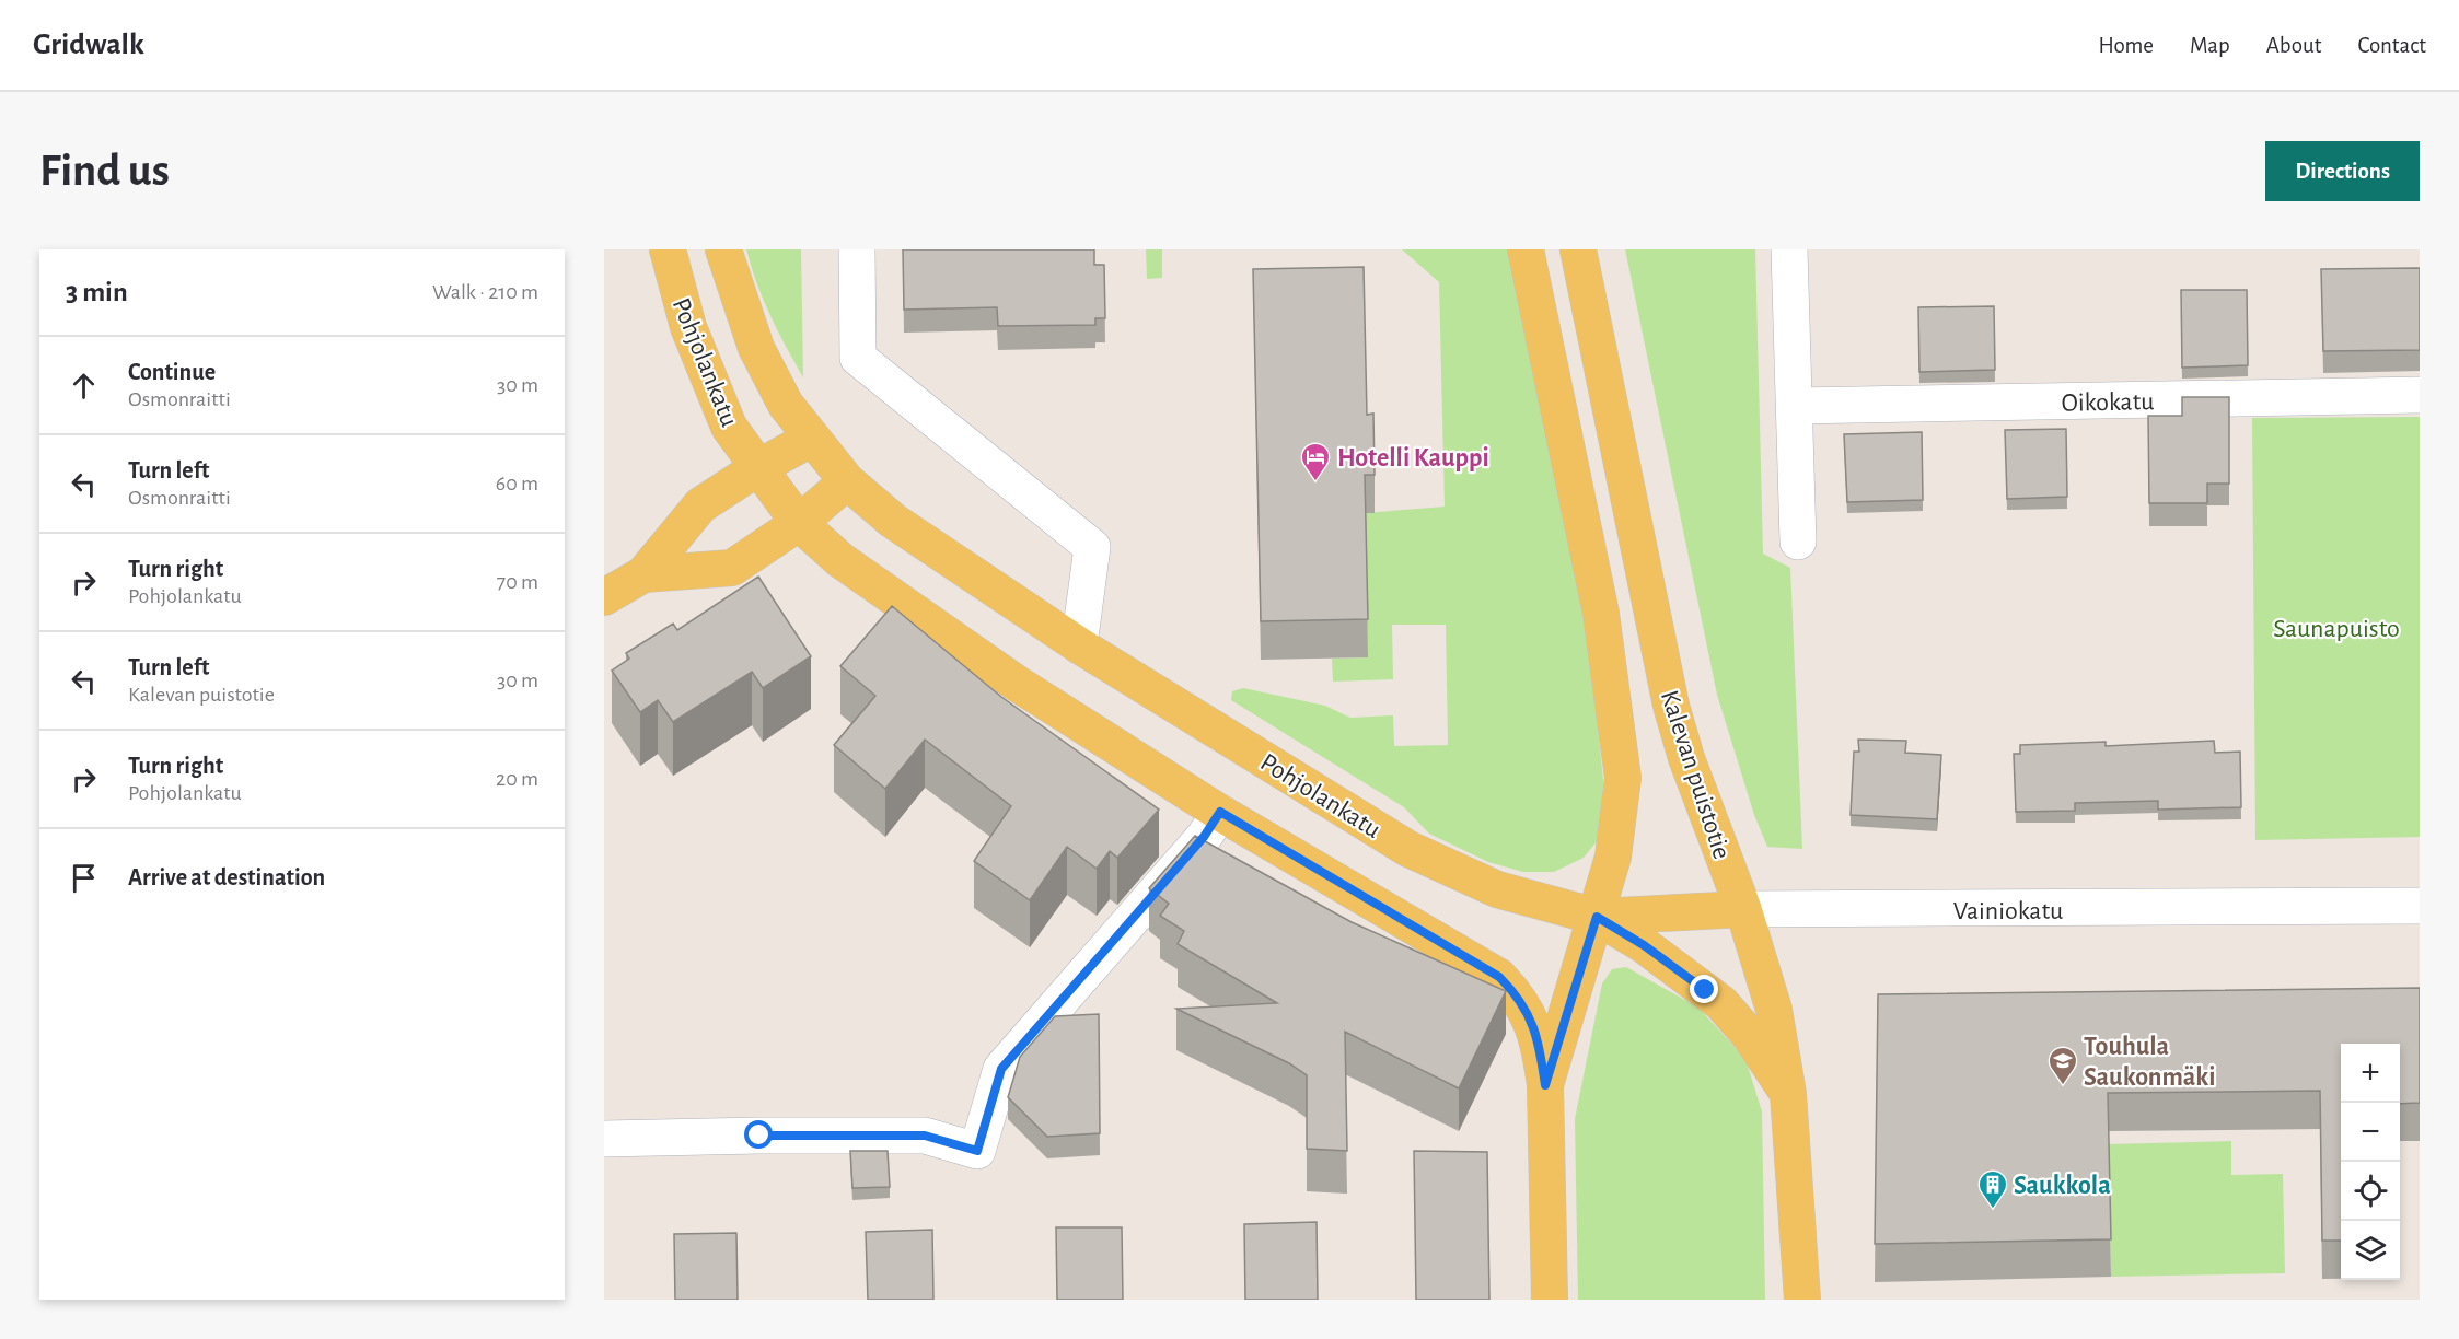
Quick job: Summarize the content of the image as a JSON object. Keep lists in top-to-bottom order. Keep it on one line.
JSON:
{"streets":{"main road":["Pohjolankatu","Kalevan puistotie","Vainiokatu"],"street":["Oikokatu"]},"crossings":[["Pohjolankatu","Kalevan puistotie"],["Pohjolankatu","Vainiokatu"],["Kalevan puistotie","Vainiokatu"]],"parks":["Saunapuisto"],"places":{"hotel":["Hotelli Kauppi"],"school or university":["Touhula Saukonmäki"],"building":["Saukkola"]},"page":{"header":"Gridwalk","nav":["Home","Map","About","Contact"],"buttons":"Directions","title":"Find us","heading":["3 min","Walk · 210 m"],"list":[["Continue","Osmonraitti","30 m"],["Turn left","Osmonraitti","60 m"],["Turn right","Pohjolankatu","70 m"],["Turn left","Kalevan puistotie","30 m"],["Turn right","Pohjolankatu","20 m"],"Arrive at destination"],"map_buttons":["+","−"]}}
